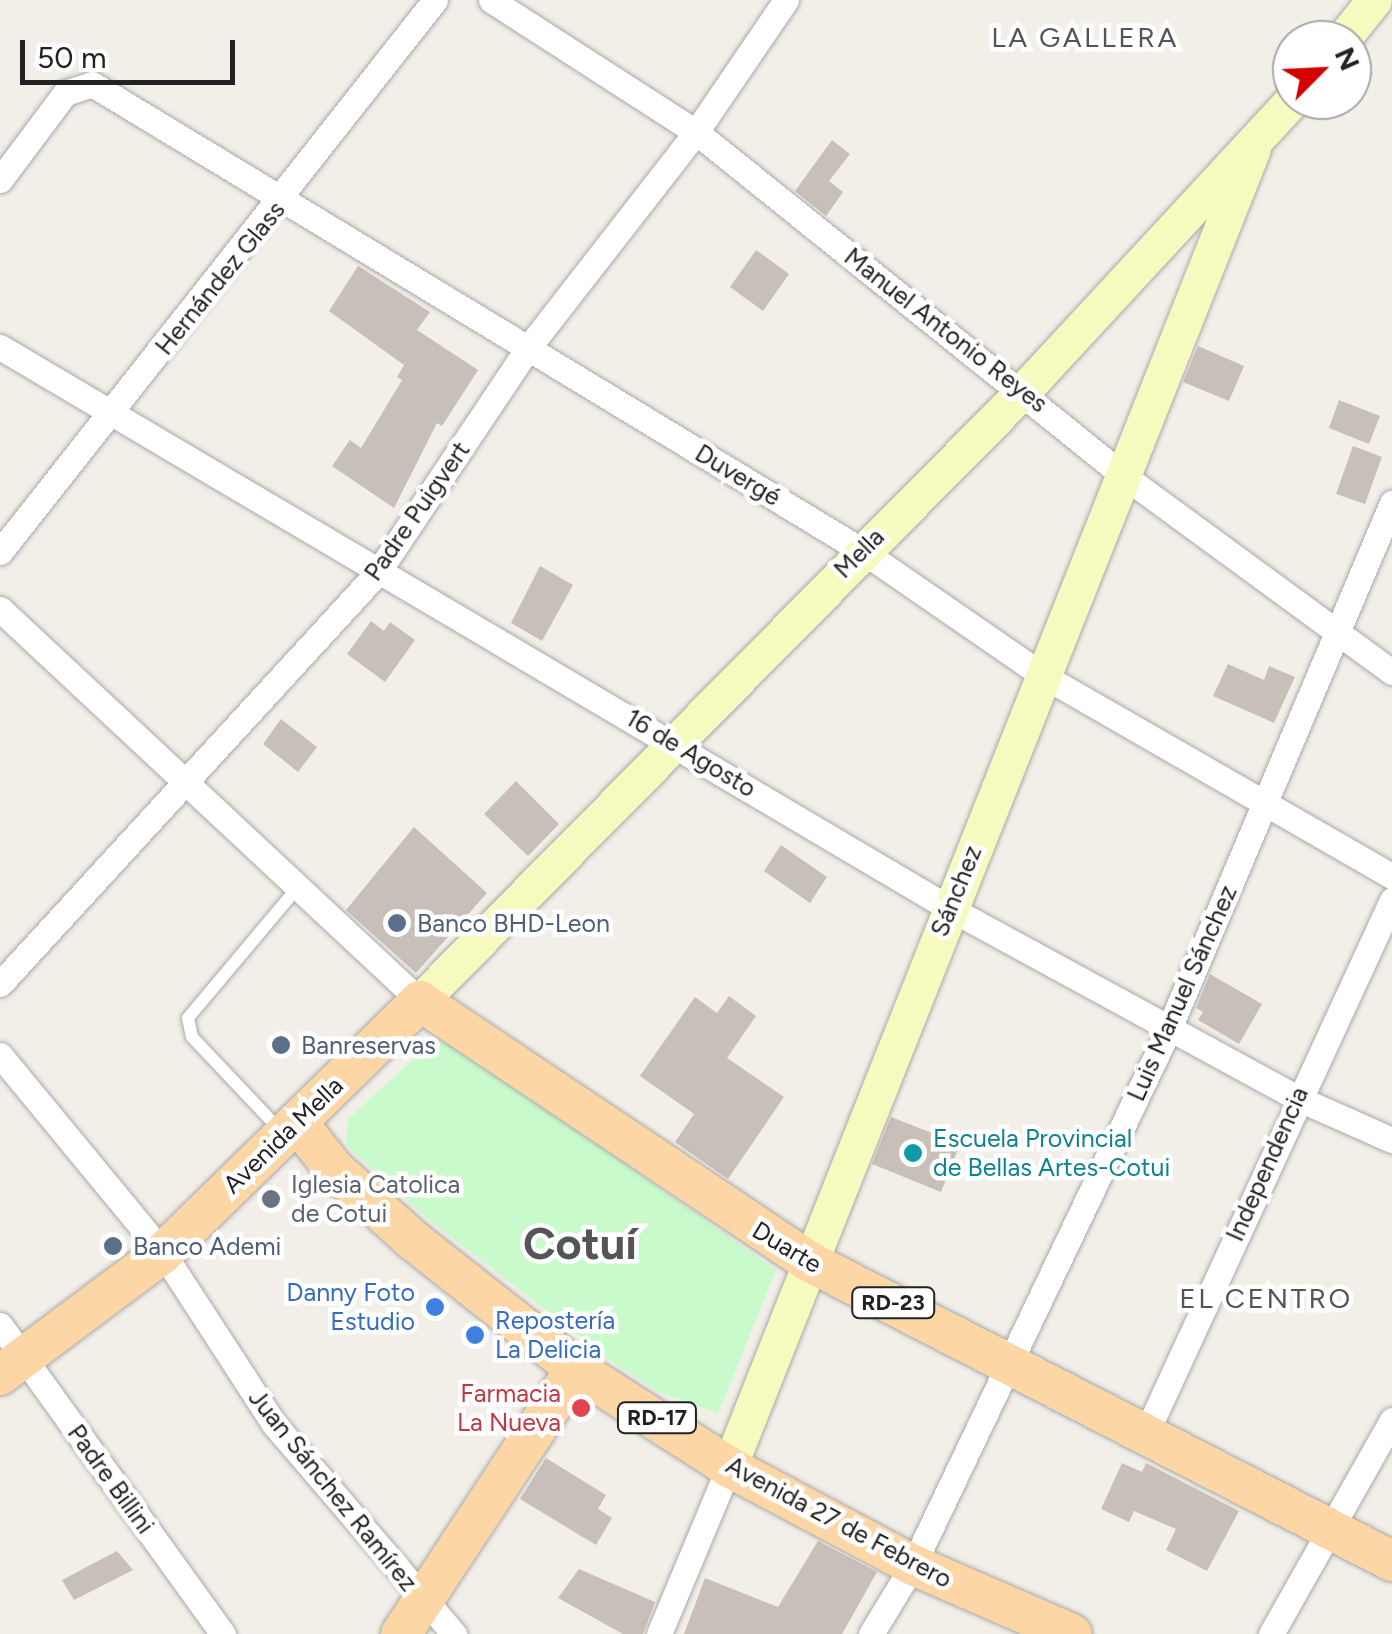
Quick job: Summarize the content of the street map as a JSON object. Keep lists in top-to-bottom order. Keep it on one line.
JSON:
{"streets":{"main road":["Mella","Sánchez","Avenida Mella","Duarte","RD-23","RD-17","Avenida 27 de Febrero"],"street":["Hernández Glass","Manuel Antonio Reyes","Duvergé","Padre Puigvert","16 de Agosto","Luis Manuel Sánchez","Independencia","Padre Billini","Juan Sánchez Ramírez"]},"crossings":[["Hernández Glass","Duvergé"],["Hernández Glass","16 de Agosto"],["Manuel Antonio Reyes","Padre Puigvert"],["Manuel Antonio Reyes","Mella"],["Manuel Antonio Reyes","Sánchez"],["Manuel Antonio Reyes","Luis Manuel Sánchez"],["Duvergé","Padre Puigvert"],["Duvergé","Mella"],["Duvergé","Sánchez"],["Duvergé","Luis Manuel Sánchez"],["Padre Puigvert","16 de Agosto"],["Mella","16 de Agosto"],["Mella","Sánchez"],["Mella","Avenida Mella"],["Mella","Duarte"],["16 de Agosto","Sánchez"],["16 de Agosto","Luis Manuel Sánchez"],["16 de Agosto","Independencia"],["Sánchez","Duarte"],["Sánchez","Avenida 27 de Febrero"],["Luis Manuel Sánchez","Duarte"],["Luis Manuel Sánchez","Avenida 27 de Febrero"],["Avenida Mella","Duarte"],["Avenida Mella","Padre Billini"],["Avenida Mella","Juan Sánchez Ramírez"],["Avenida Mella","Avenida 27 de Febrero"],["Independencia","Duarte"]],"districts":["LA GALLERA","Cotuí","EL CENTRO"],"places":["Banco BHD-Leon","Banreservas","Escuela Provincial de Bellas Artes-Cotui","Iglesia Catolica de Cotui","Banco Ademi","Danny Foto Estudio","Repostería La Delicia","Farmacia La Nueva"],"scale_bar":"50 m","north":"top right"}
